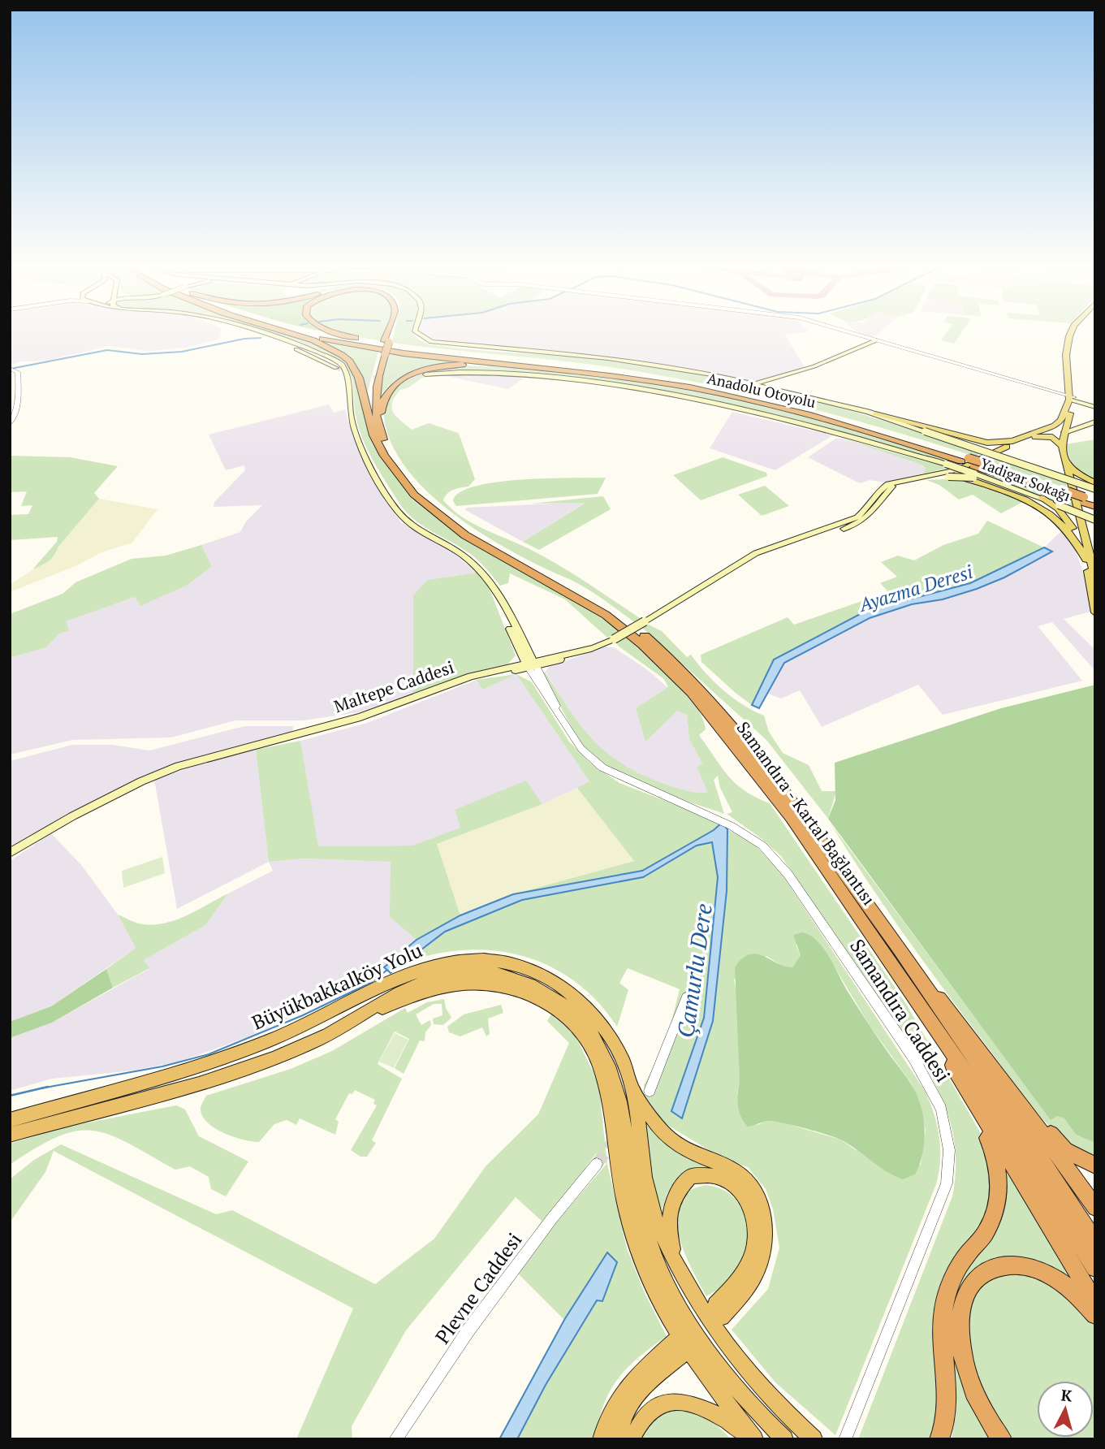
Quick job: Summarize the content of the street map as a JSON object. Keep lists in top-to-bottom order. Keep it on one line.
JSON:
{"streets":{"highway":["Anadolu Otoyolu","Samandıra - Kartal Bağlantısı","Büyükbakkalköy Yolu"],"main road":["Yadigar Sokağı","Maltepe Caddesi"],"street":["Samandıra Caddesi","Plevne Caddesi"]},"crossings":[["Anadolu Otoyolu","Yadigar Sokağı"],["Maltepe Caddesi","Samandıra Caddesi"]],"water":["Ayazma Deresi","Çamurlu Dere"],"north":"top"}
